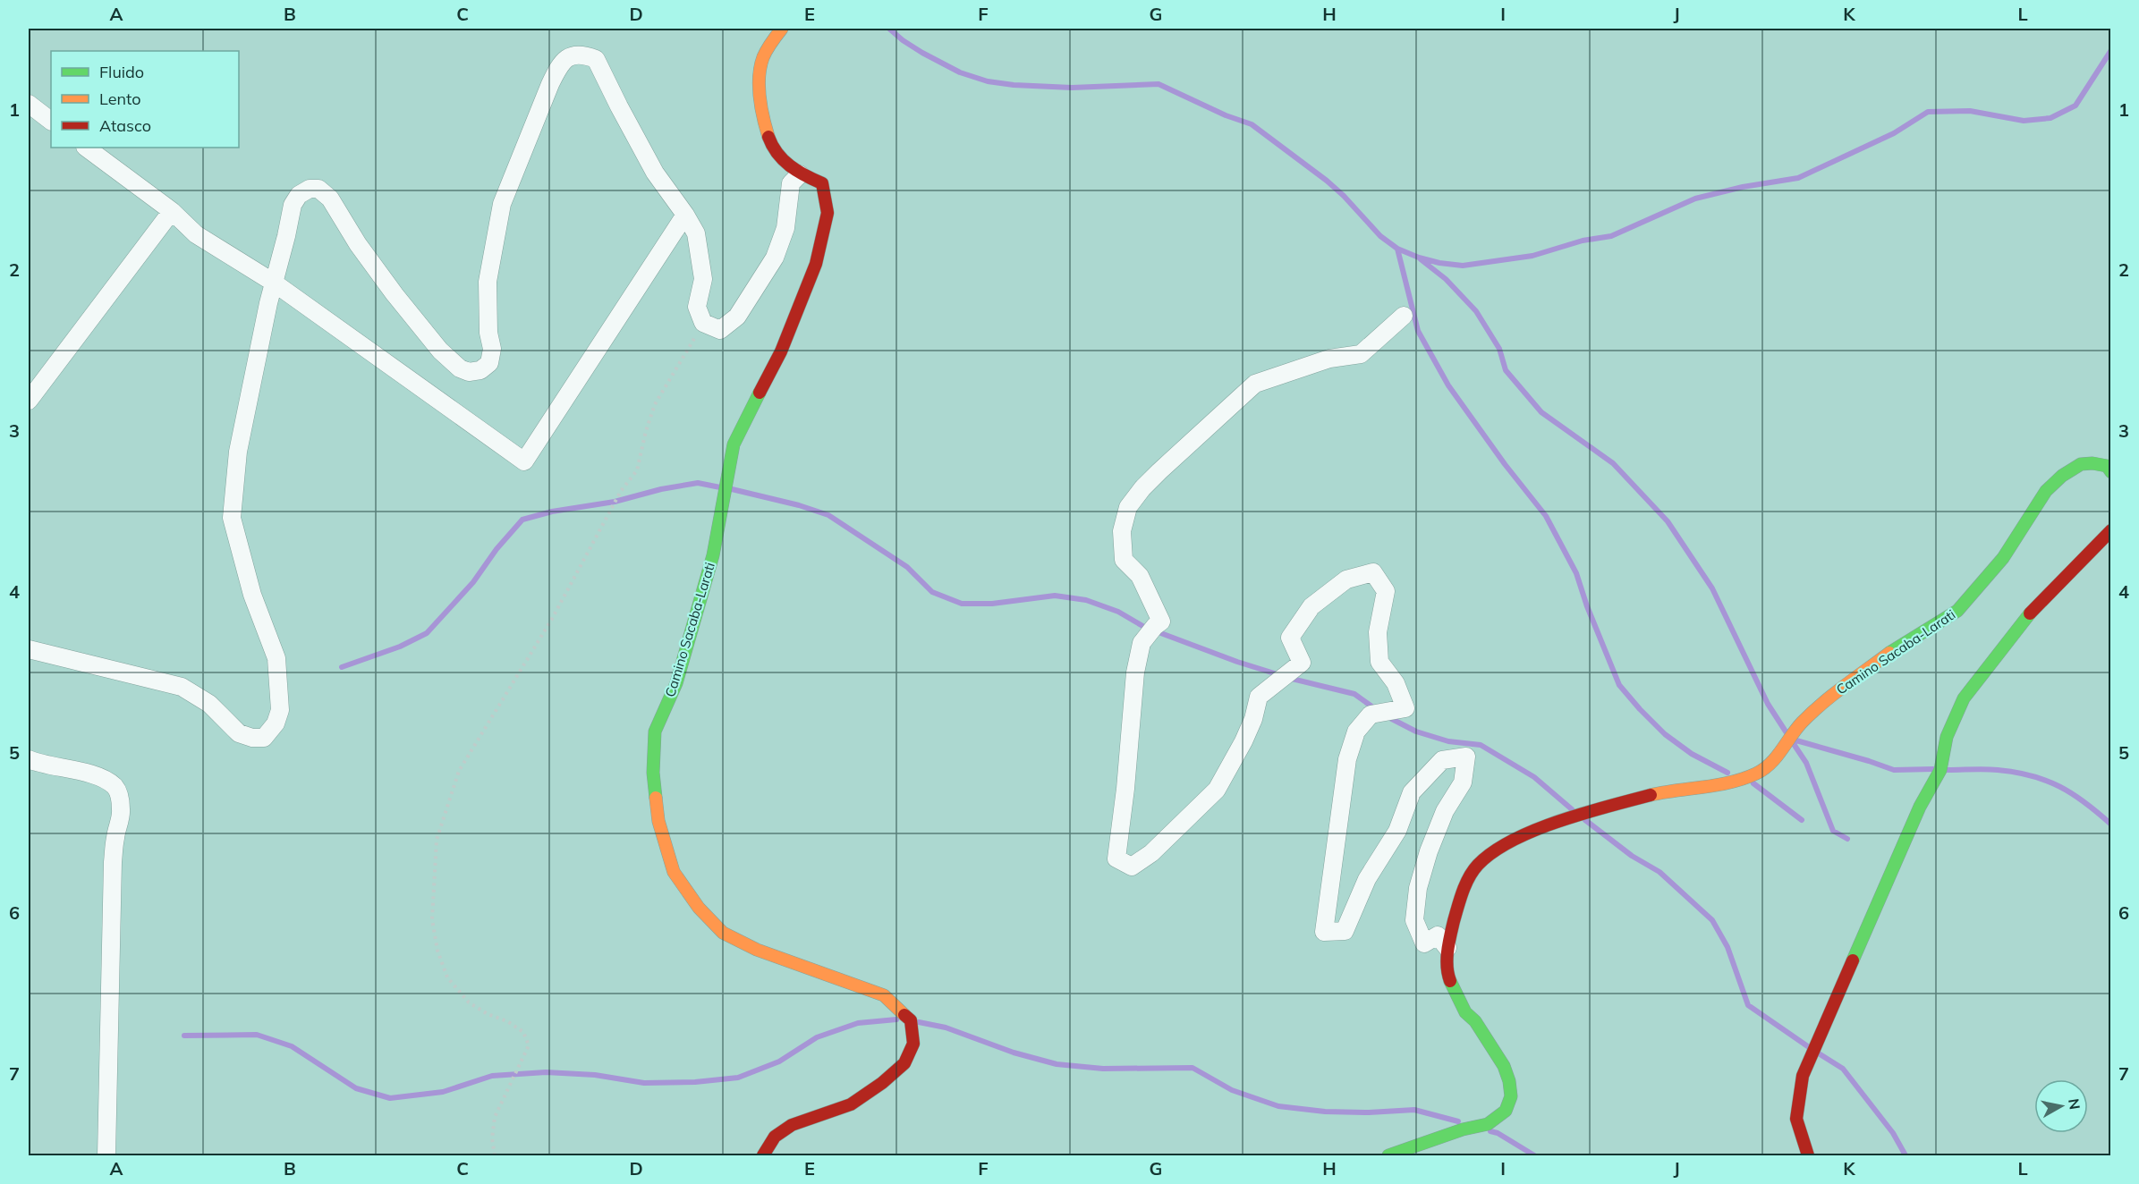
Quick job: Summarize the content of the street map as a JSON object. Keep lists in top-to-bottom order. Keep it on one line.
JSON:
{"streets":{"street":["Camino Sacaba-Larati"]},"legend":["Fluido","Lento","Atasco"],"north":"right","grid":{"columns":["A","B","C","D","E","F","G","H","I","J","K","L"],"rows":["1","2","3","4","5","6","7"]}}
